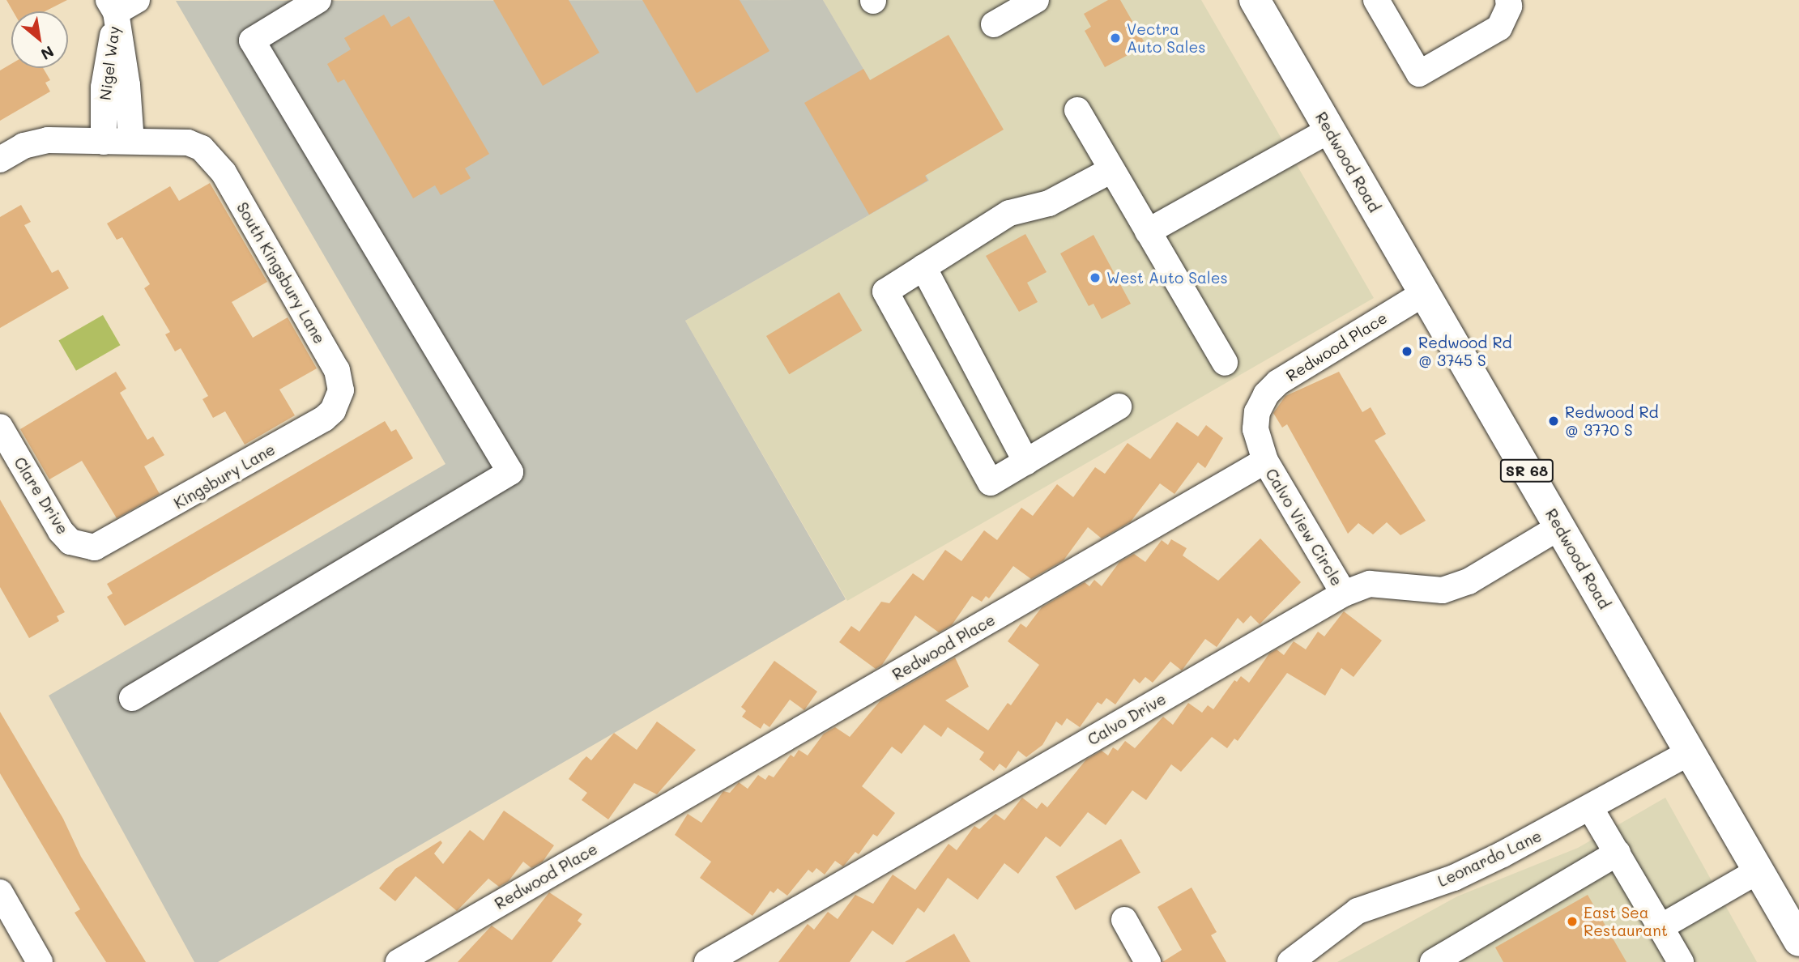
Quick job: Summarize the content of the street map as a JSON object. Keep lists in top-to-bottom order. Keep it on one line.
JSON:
{"streets":{"main road":["Redwood Road","SR 68"],"street":["Nigel Way","South Kingsbury Lane","Redwood Place","Kingsbury Lane","Clare Drive","Calvo View Circle","Calvo Drive","Leonardo Lane"]},"crossings":[["Nigel Way","South Kingsbury Lane"],["Redwood Road","Redwood Place"],["Redwood Road","Calvo Drive"],["Redwood Road","Leonardo Lane"],["South Kingsbury Lane","Kingsbury Lane"],["Redwood Place","Calvo View Circle"],["Kingsbury Lane","Clare Drive"],["Calvo View Circle","Calvo Drive"]],"places":["Vectra Auto Sales","West Auto Sales","Redwood Rd @ 3745 S","Redwood Rd @ 3770 S","East Sea Restaurant"],"north":"bottom right"}
